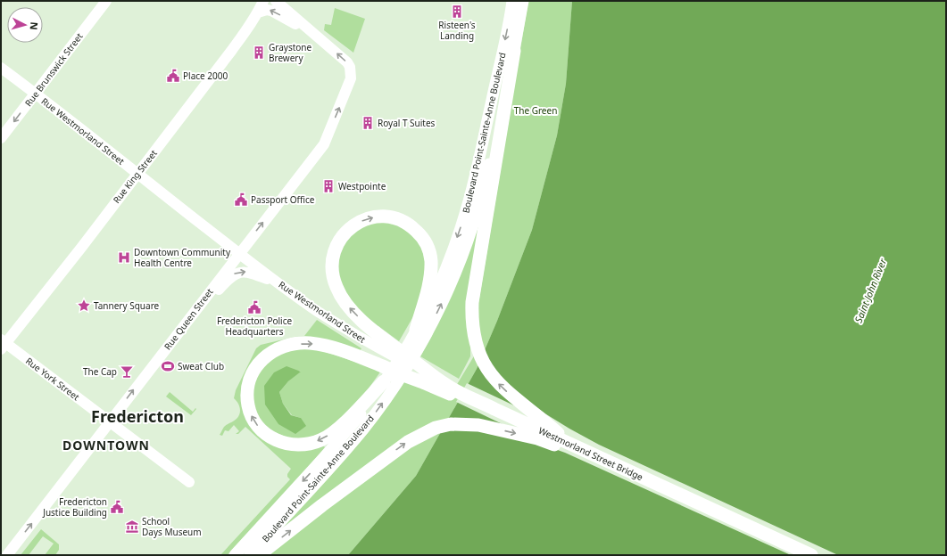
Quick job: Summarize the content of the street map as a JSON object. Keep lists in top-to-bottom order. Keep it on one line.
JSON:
{"streets":{"highway":["Westmorland Street Bridge"],"main road":["Rue Brunswick Street","Rue Westmorland Street","Boulevard Point-Sainte-Anne Boulevard","Rue King Street","Rue Queen Street","Rue York Street"]},"crossings":[["Rue Brunswick Street","Rue Westmorland Street"],["Rue Westmorland Street","Rue King Street"],["Rue Westmorland Street","Rue Queen Street"],["Rue Westmorland Street","Westmorland Street Bridge"],["Boulevard Point-Sainte-Anne Boulevard","Westmorland Street Bridge"],["Rue King Street","Rue York Street"],["Rue Queen Street","Rue York Street"]],"one_way":["Rue Queen Street"],"districts":["Fredericton","DOWNTOWN"],"water":["Saint John River"],"parks":["The Green"],"places":{"building":["Risteen's Landing","Graystone Brewery","Royal T Suites","Westpointe"],"public building":["Place 2000","Passport Office","Fredericton Police Headquarters","Fredericton Justice Building"],"hospital":["Downtown Community Health Centre"],"place":["Tannery Square"],"sports":["Sweat Club"],"bar":["The Cap"],"museum":["School Days Museum"]},"north":"right"}
